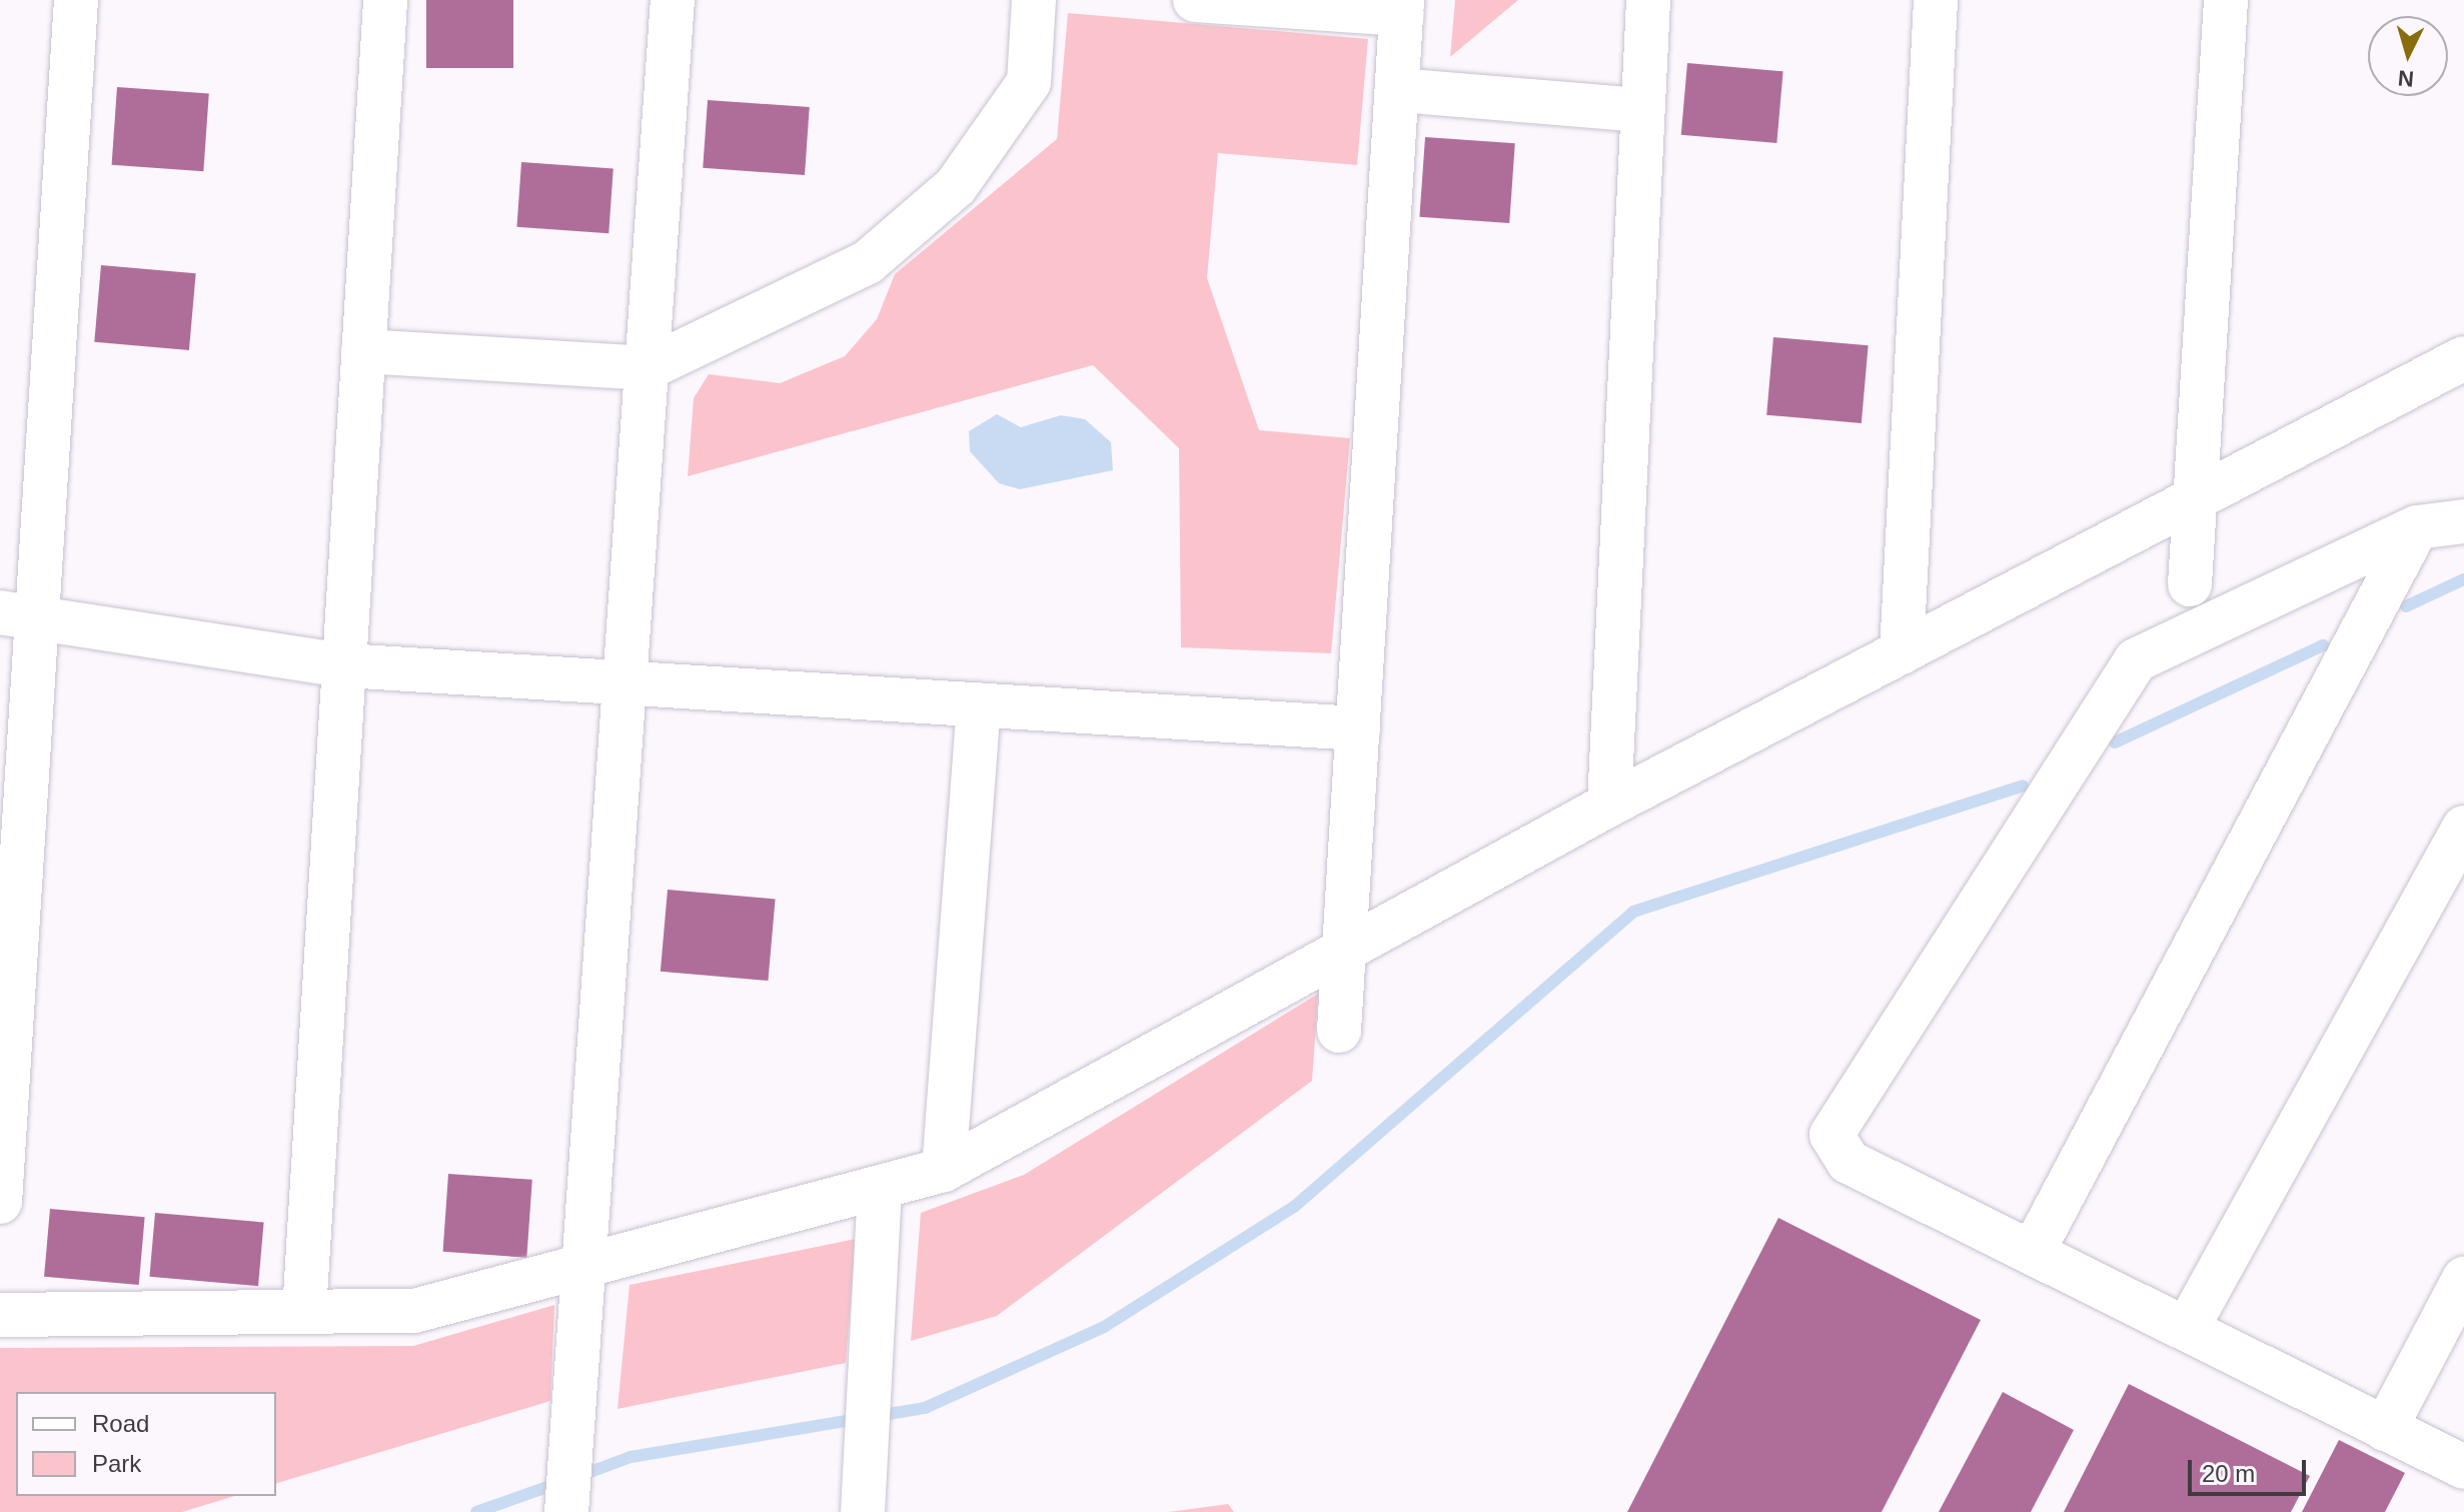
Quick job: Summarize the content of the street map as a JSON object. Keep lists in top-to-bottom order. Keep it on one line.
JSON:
{"legend":["Road","Park"],"scale_bar":"20 m","north":"bottom"}
